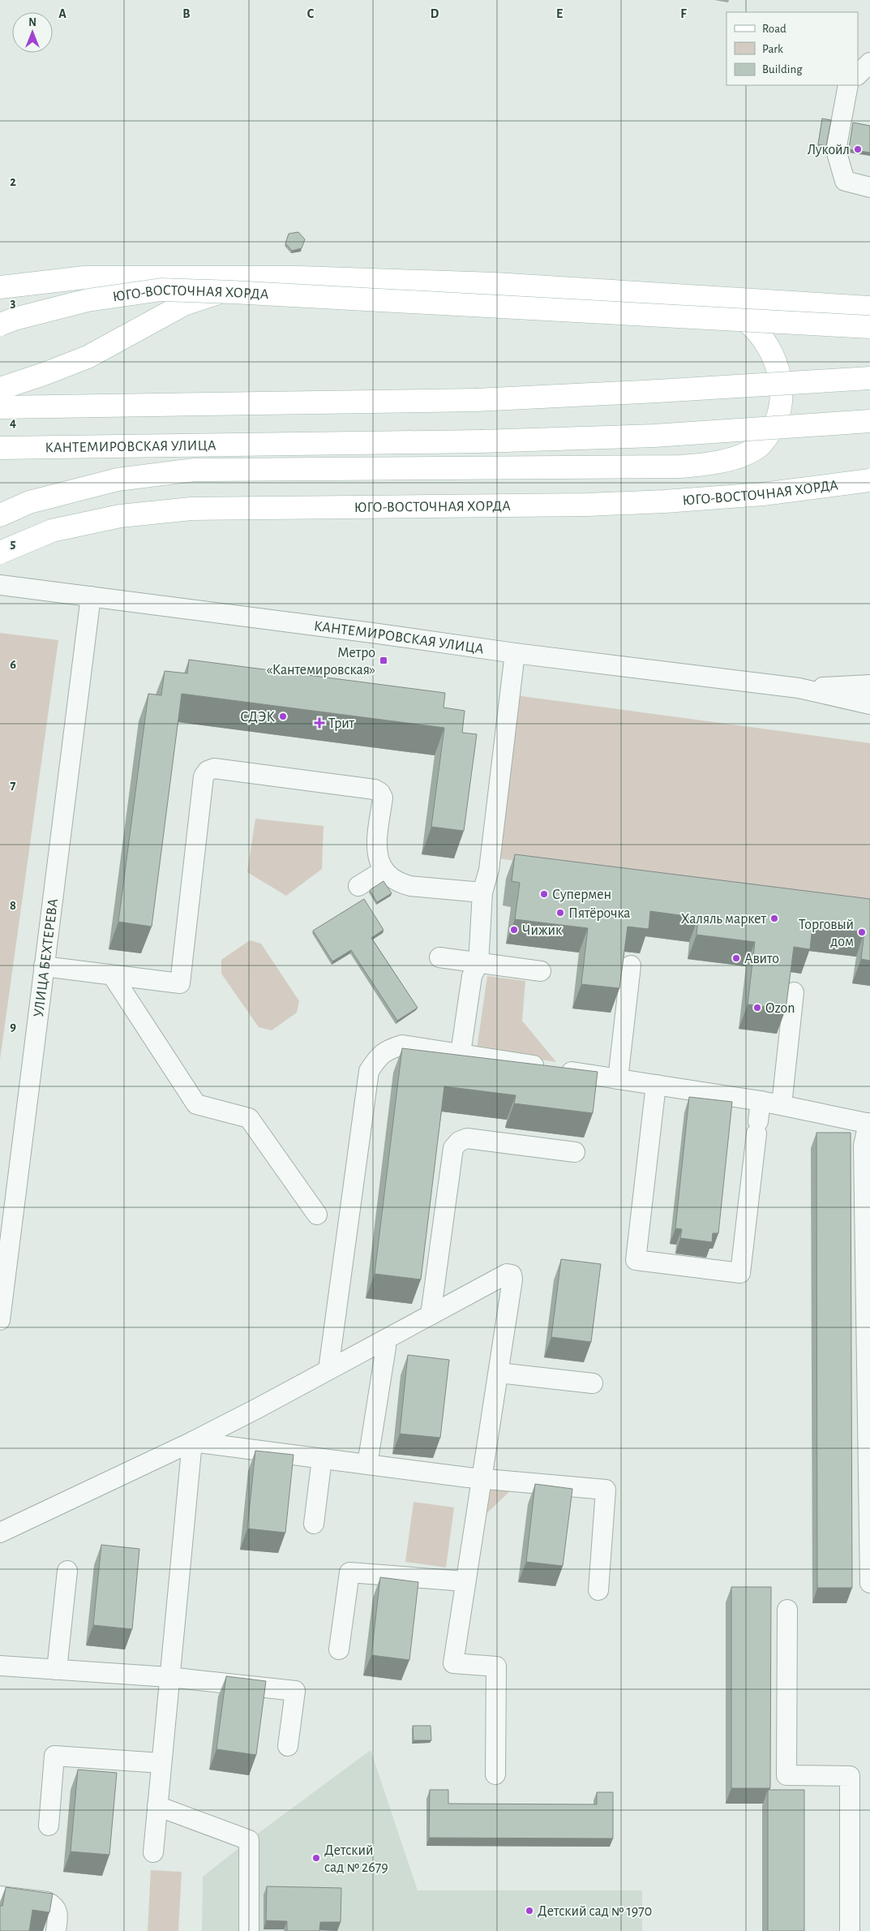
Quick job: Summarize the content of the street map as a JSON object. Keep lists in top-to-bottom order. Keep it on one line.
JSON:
{"streets":{"main road":["ЮГО-ВОСТОЧНАЯ ХОРДА","КАНТЕМИРОВСКАЯ УЛИЦА"],"street":["УЛИЦА БЕХТЕРЕВА"]},"crossings":[["КАНТЕМИРОВСКАЯ УЛИЦА","УЛИЦА БЕХТЕРЕВА"]],"places":{"other":["Лукойл","СДЭК","Супермен","Пятёрочка","Халяль маркет","Чижик","Торговый дом","Авито","Ozon","Детский сад № 2679","Детский сад № 1970"],"transit":["Метро «Кантемировская»"],"health":["Трит"]},"legend":["Road","Park","Building"],"north":"top","grid":{"columns":["A","B","C","D","E","F"],"rows":["2","3","4","5","6","7","8","9"]}}
